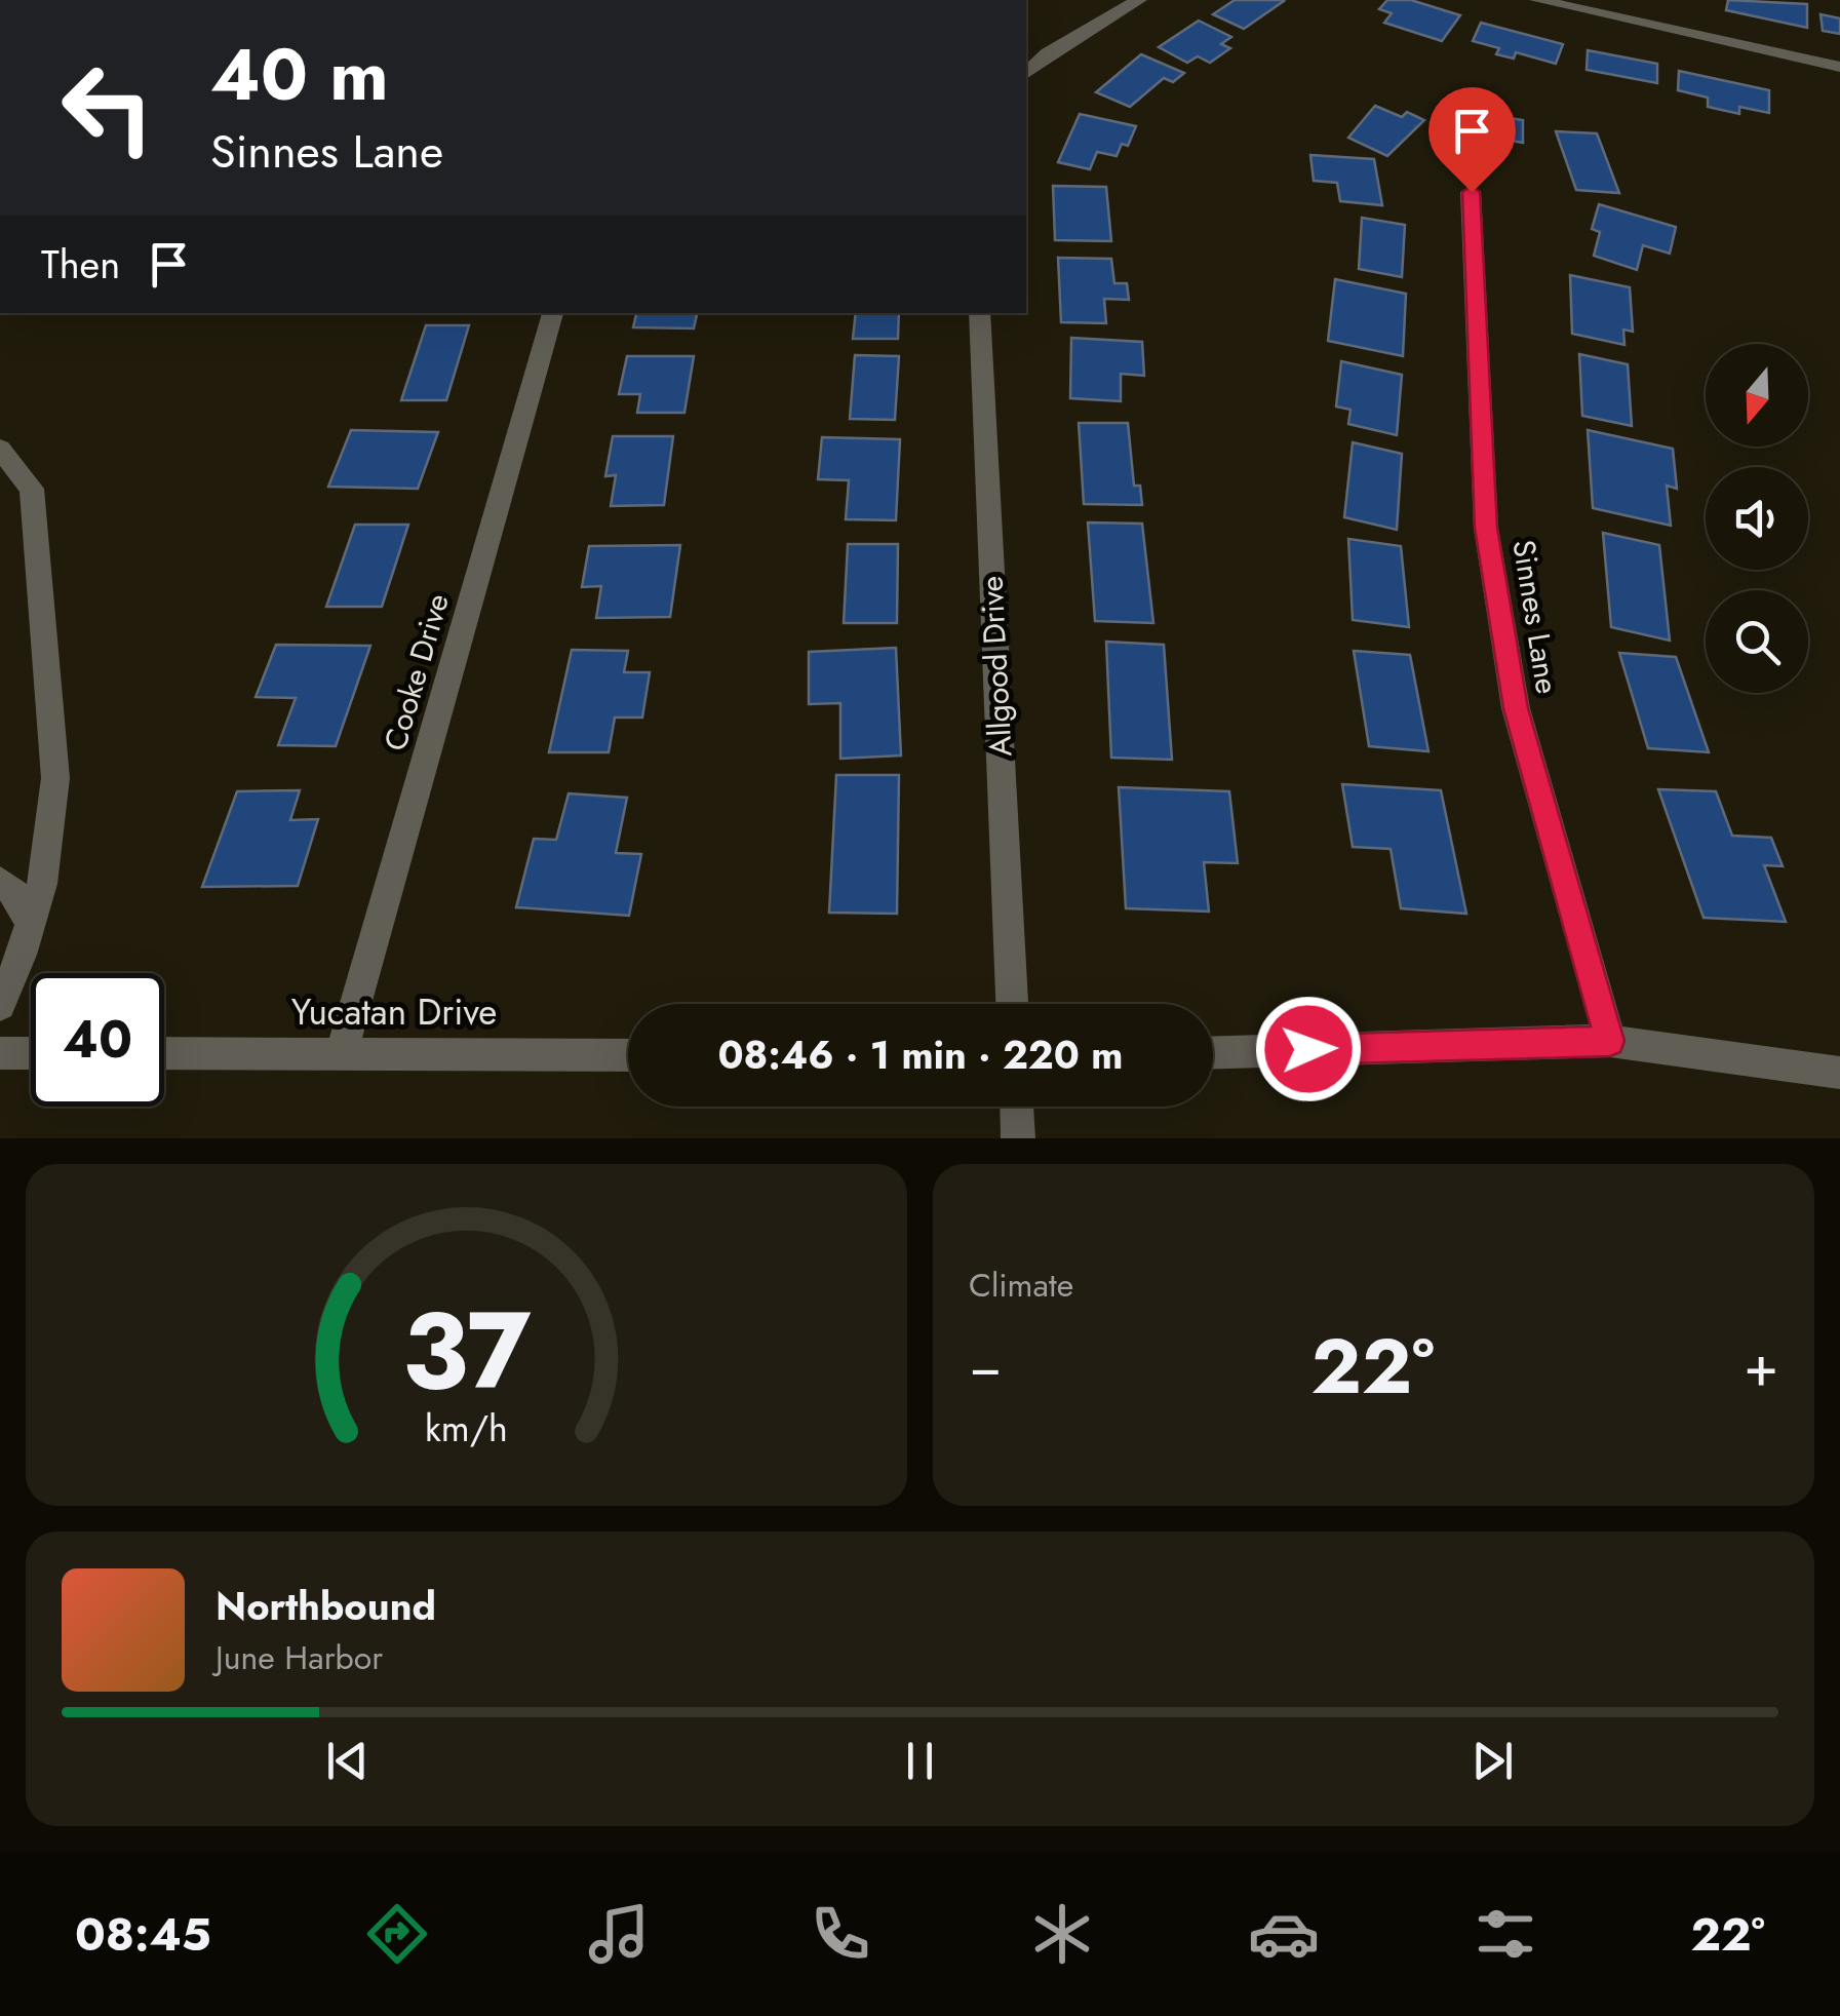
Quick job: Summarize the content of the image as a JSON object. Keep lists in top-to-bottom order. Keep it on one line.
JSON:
{"streets":{"street":["Sinnes Lane","Allgood Drive","Cooke Drive","Yucatan Drive"]},"crossings":[["Cooke Drive","Yucatan Drive"]],"north":"bottom","page":{"turn":["40 m","Sinnes Lane"],"then":"Then","limit":"40","trip":"08:46 · 1 min · 220 m","tile":"Climate","heat":["−","22°","+"],"song":["Northbound","June Harbor"],"tabs":["08:45","22°"],"gauge":["37","km/h"]}}
